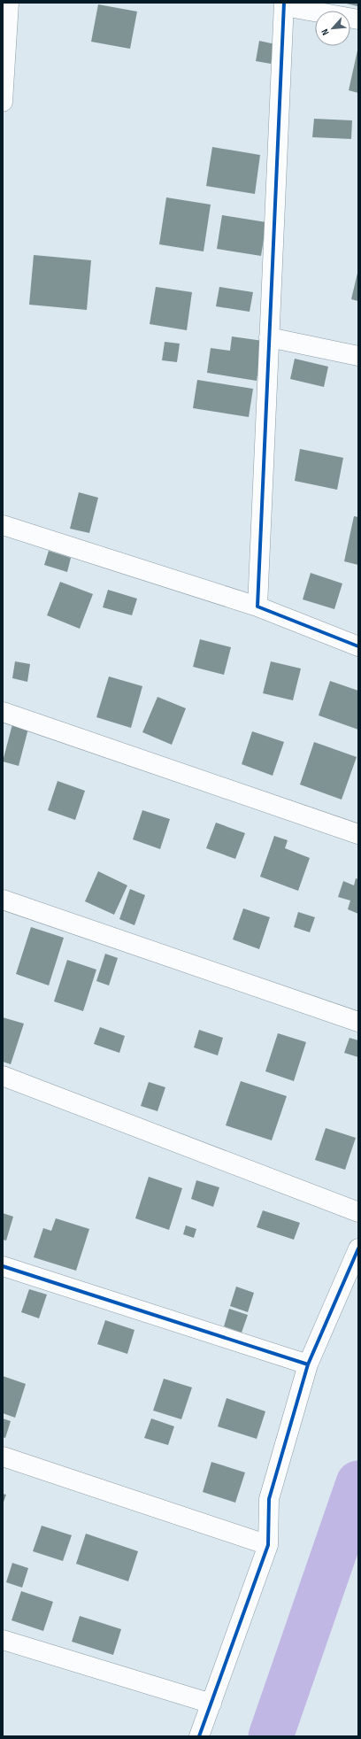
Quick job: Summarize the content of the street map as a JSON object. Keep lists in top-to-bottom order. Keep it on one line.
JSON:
{"north":"bottom left"}
